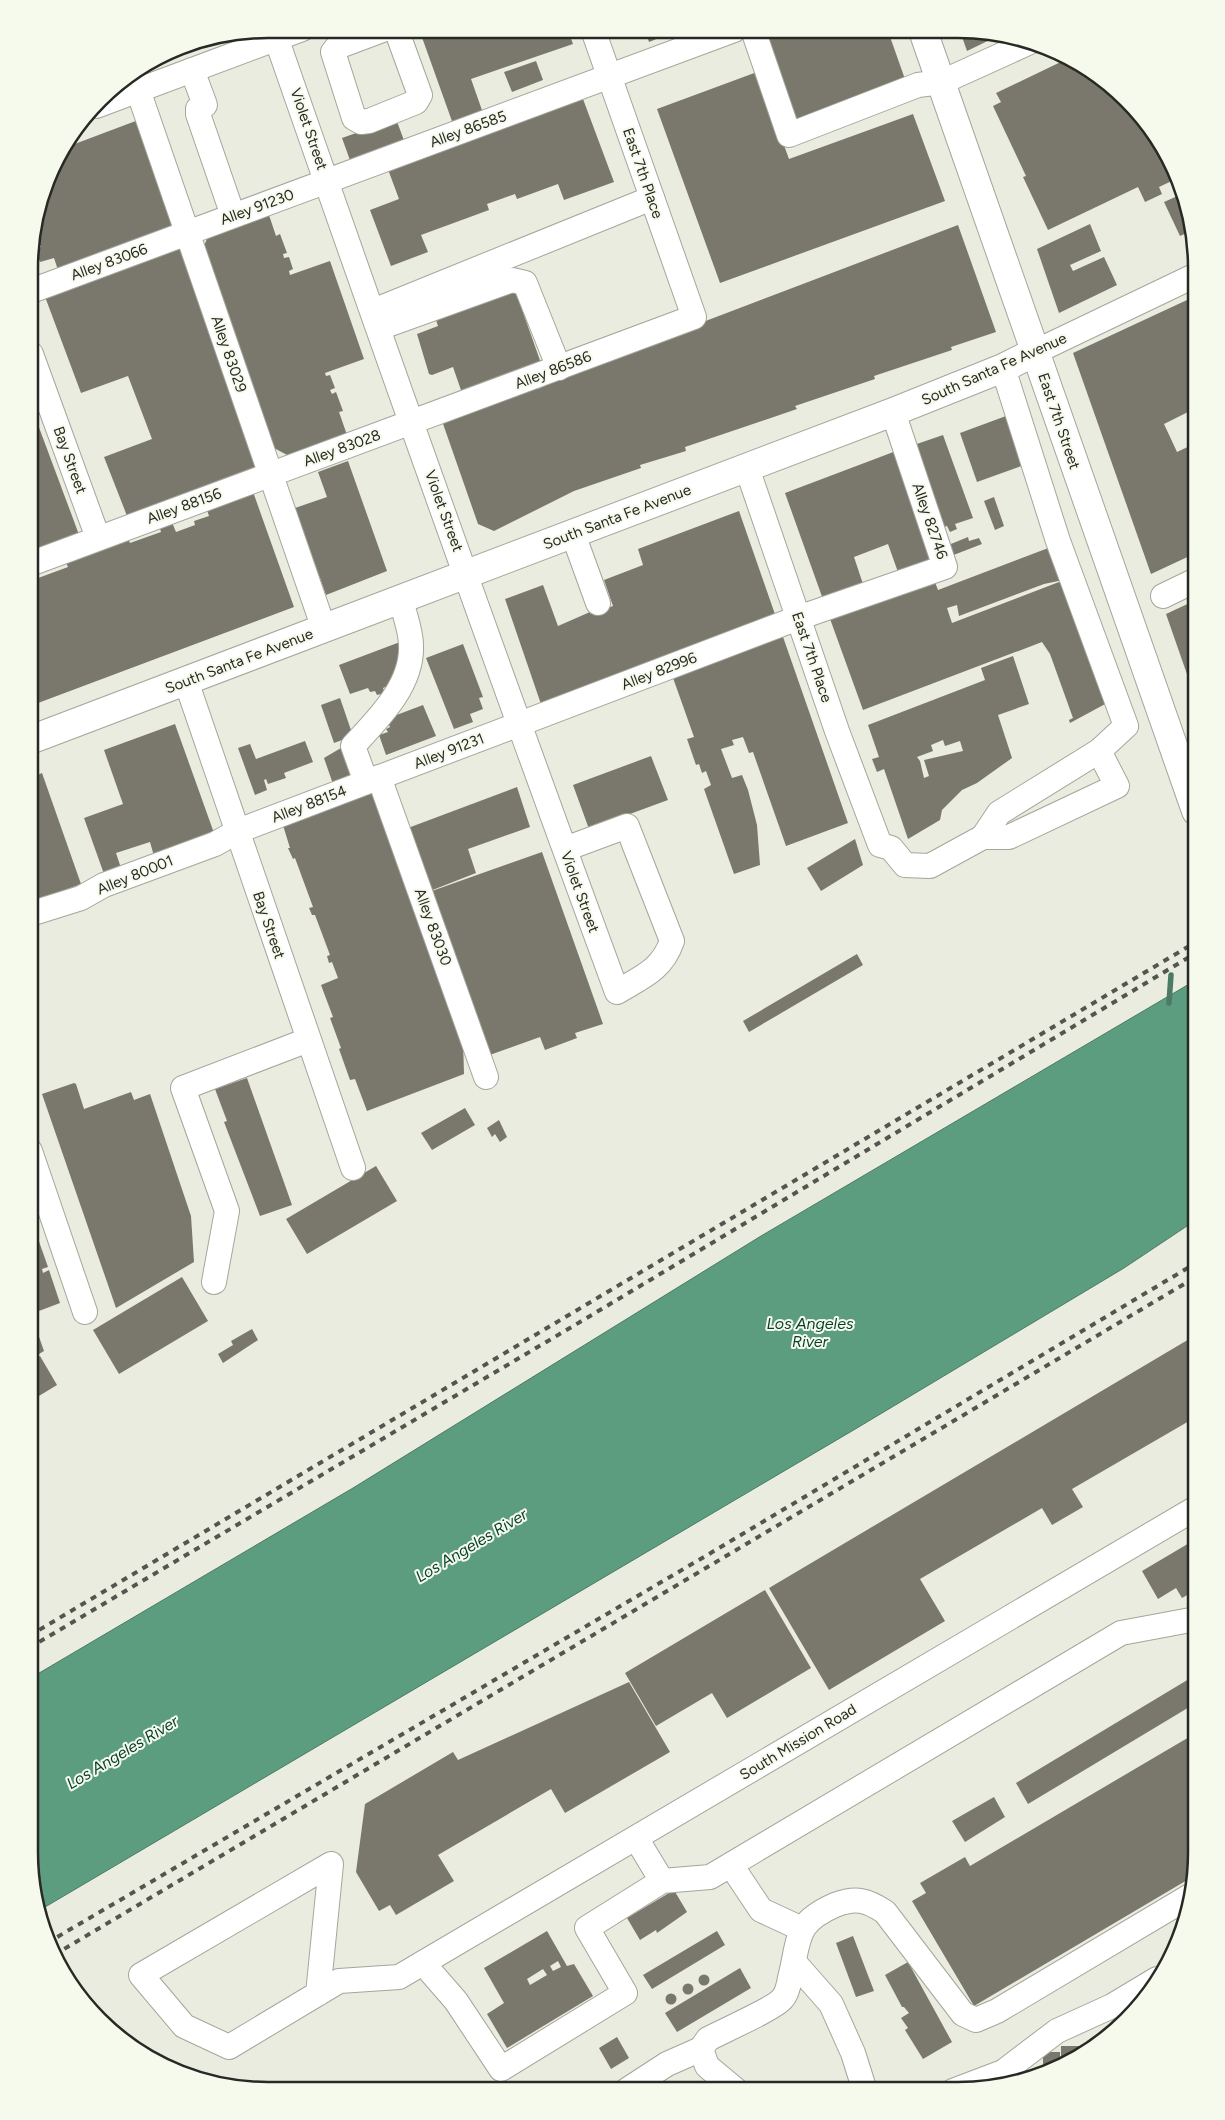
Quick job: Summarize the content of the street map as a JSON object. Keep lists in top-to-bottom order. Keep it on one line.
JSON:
{"streets":{"main road":["South Santa Fe Avenue","East 7th Street"],"street":["Violet Street","Alley 86585","East 7th Place","Alley 91230","Alley 83066","Alley 83029","Alley 86586","Alley 83028","Bay Street","Alley 88156","Alley 82746","Alley 82996","Alley 91231","Alley 88154","Alley 80001","Alley 83030","South Mission Road"]},"crossings":[["Violet Street","Alley 86585"],["Violet Street","Alley 91230"],["Violet Street","South Santa Fe Avenue"],["Violet Street","Alley 86586"],["Violet Street","Alley 83028"],["Violet Street","Alley 82996"],["Violet Street","Alley 91231"],["Alley 86585","East 7th Place"],["Alley 86585","Alley 91230"],["East 7th Place","South Santa Fe Avenue"],["East 7th Place","Alley 86586"],["East 7th Place","Alley 82746"],["East 7th Place","Alley 82996"],["Alley 91230","Alley 83066"],["Alley 91230","Alley 83029"],["Alley 83066","Alley 83029"],["Alley 83029","South Santa Fe Avenue"],["Alley 83029","Alley 83028"],["Alley 83029","Alley 88156"],["South Santa Fe Avenue","East 7th Street"],["South Santa Fe Avenue","Bay Street"],["South Santa Fe Avenue","Alley 82746"],["South Santa Fe Avenue","Alley 83030"],["Alley 86586","Alley 83028"],["Alley 83028","Alley 88156"],["Bay Street","Alley 88156"],["Bay Street","Alley 88154"],["Bay Street","Alley 80001"],["Alley 82746","Alley 82996"],["Alley 82996","Alley 91231"],["Alley 91231","Alley 88154"],["Alley 91231","Alley 83030"],["Alley 88154","Alley 80001"],["Alley 88154","Alley 83030"]],"water":["Los Angeles River"]}
